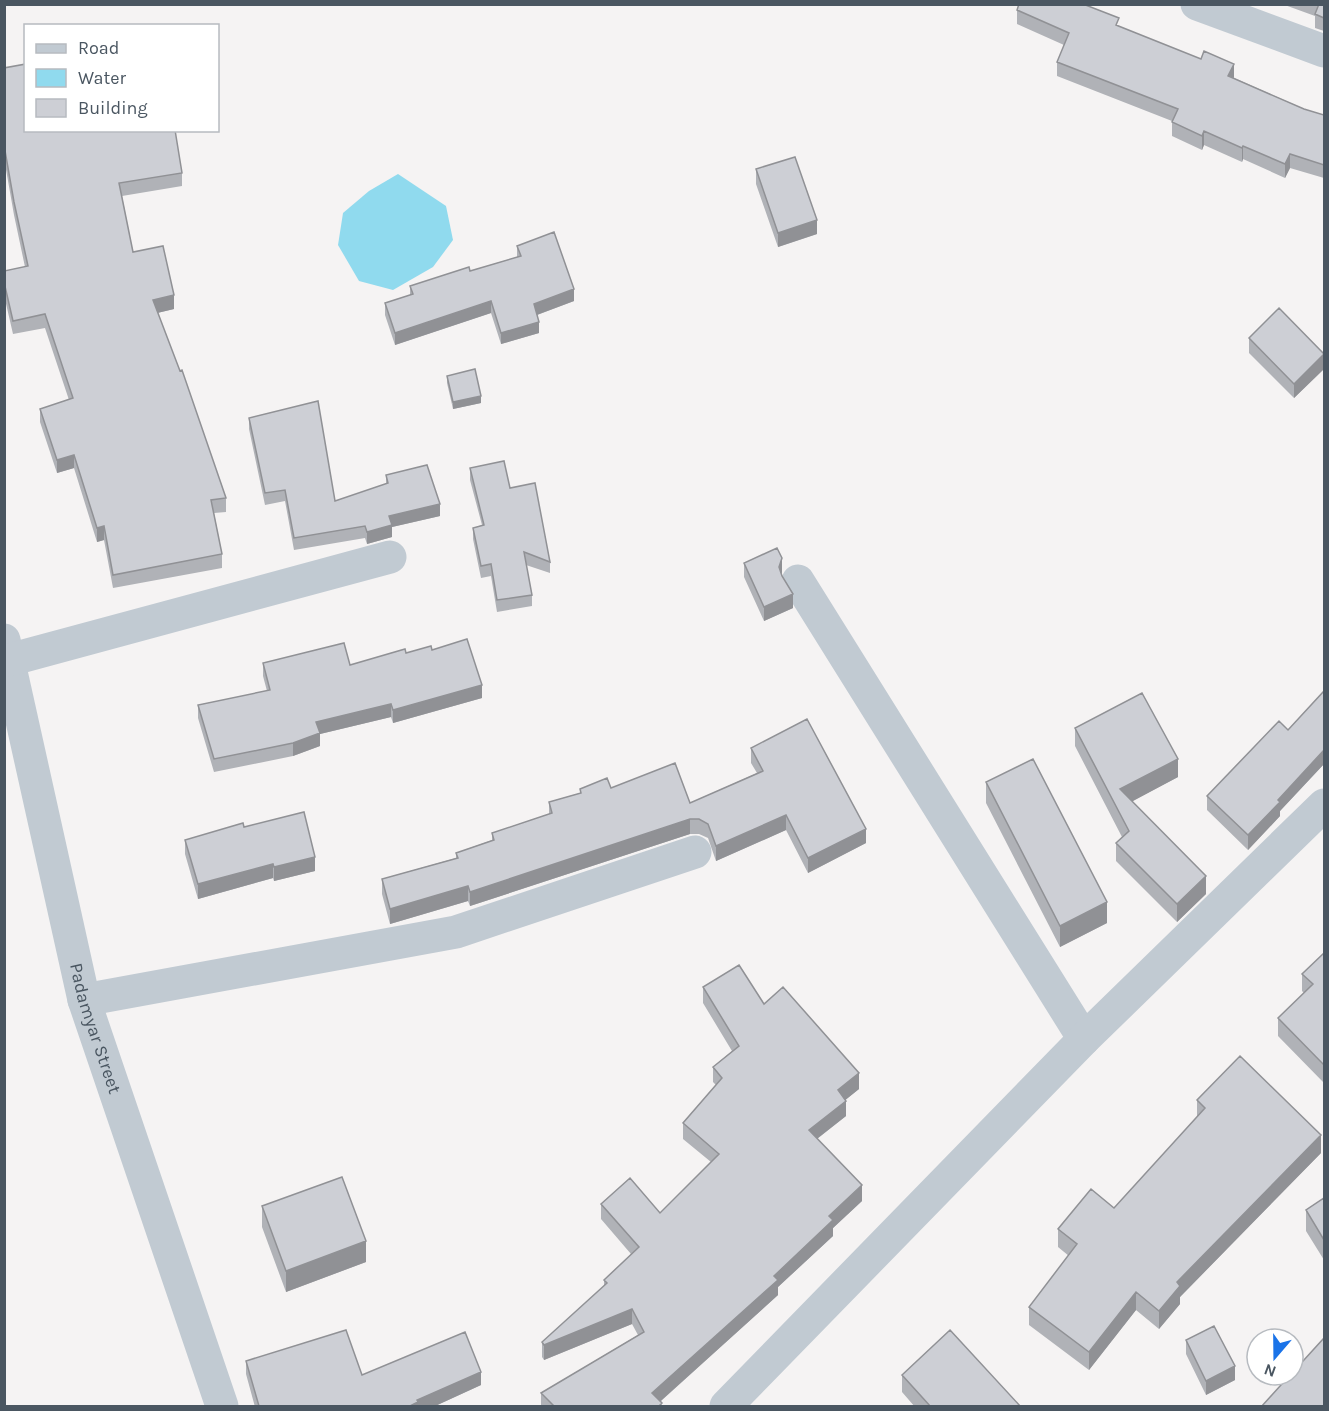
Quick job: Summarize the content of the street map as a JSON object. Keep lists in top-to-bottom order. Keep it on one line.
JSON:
{"streets":{"street":["Padamyar Street"]},"legend":["Road","Water","Building"],"north":"bottom"}
